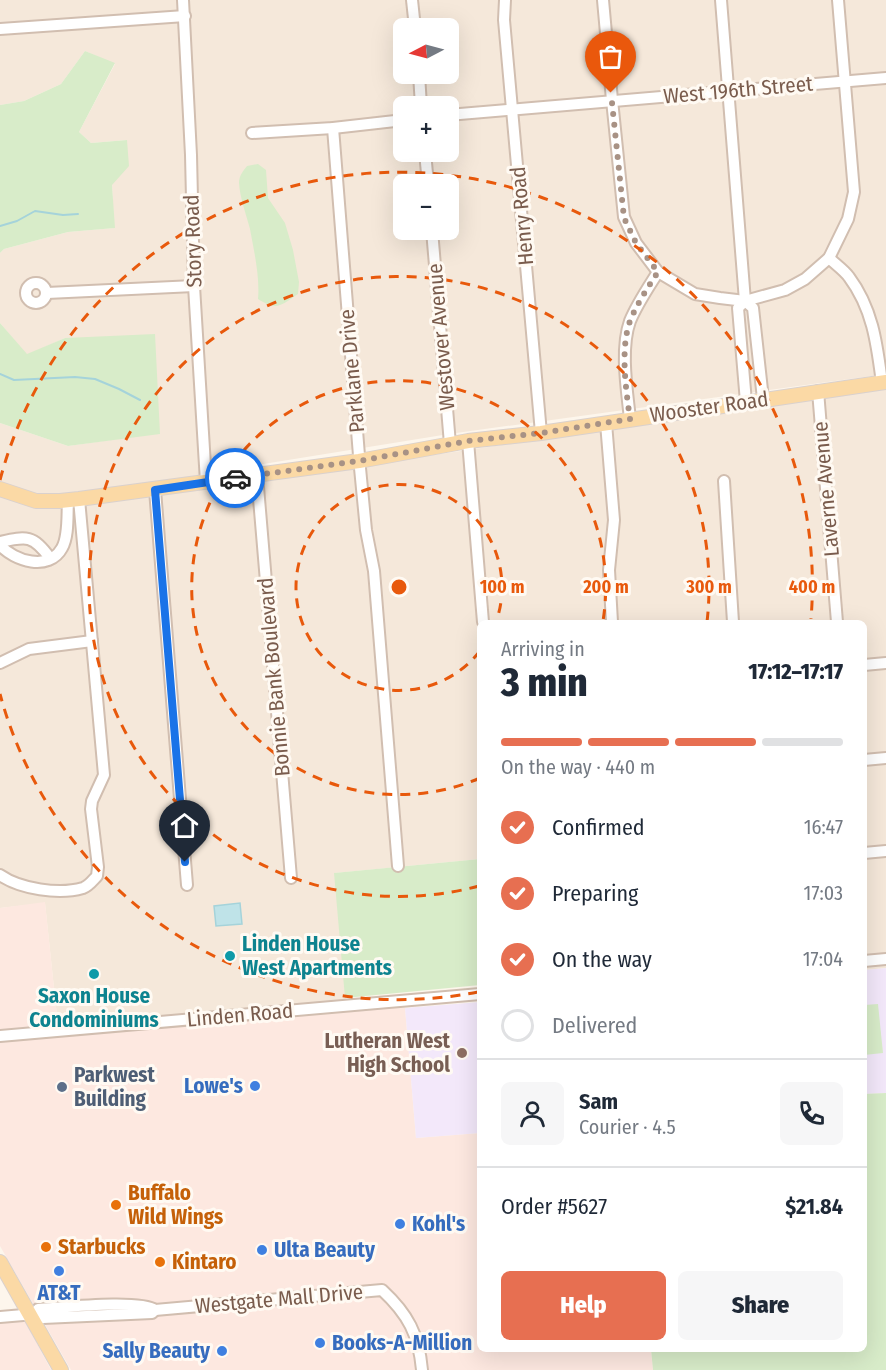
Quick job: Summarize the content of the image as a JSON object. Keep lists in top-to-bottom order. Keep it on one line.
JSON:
{"streets":{"main road":["Wooster Road"],"street":["West 196th Street","Henry Road","Story Road","Westover Avenue","Parklane Drive","Laverne Avenue","Bonnie Bank Boulevard","Linden Road","Westgate Mall Drive"]},"crossings":[["West 196th Street","Henry Road"],["Henry Road","Wooster Road"],["Story Road","Wooster Road"],["Westover Avenue","Wooster Road"],["Parklane Drive","Wooster Road"],["Wooster Road","Laverne Avenue"],["Wooster Road","Bonnie Bank Boulevard"]],"places":["Linden House West Apartments","Saxon House Condominiums","Lutheran West High School","Lowe's","Parkwest Building","Buffalo Wild Wings","Kohl's","Starbucks","Ulta Beauty","Kintaro","AT&T","Books-A-Million","Sally Beauty"],"north":"left","page":{"map_buttons":["+","−"],"heading":["3 min","Arriving in","17:12–17:17"],"panel":["Sam","Courier · 4.5","Order #5627","$21.84"],"bar":"On the way · 440 m","list":[["Confirmed","16:47"],["Preparing","17:03"],["On the way","17:04"],"Delivered"],"buttons":["Help","Share"]},"rings":["100 m","200 m","300 m","400 m"]}
